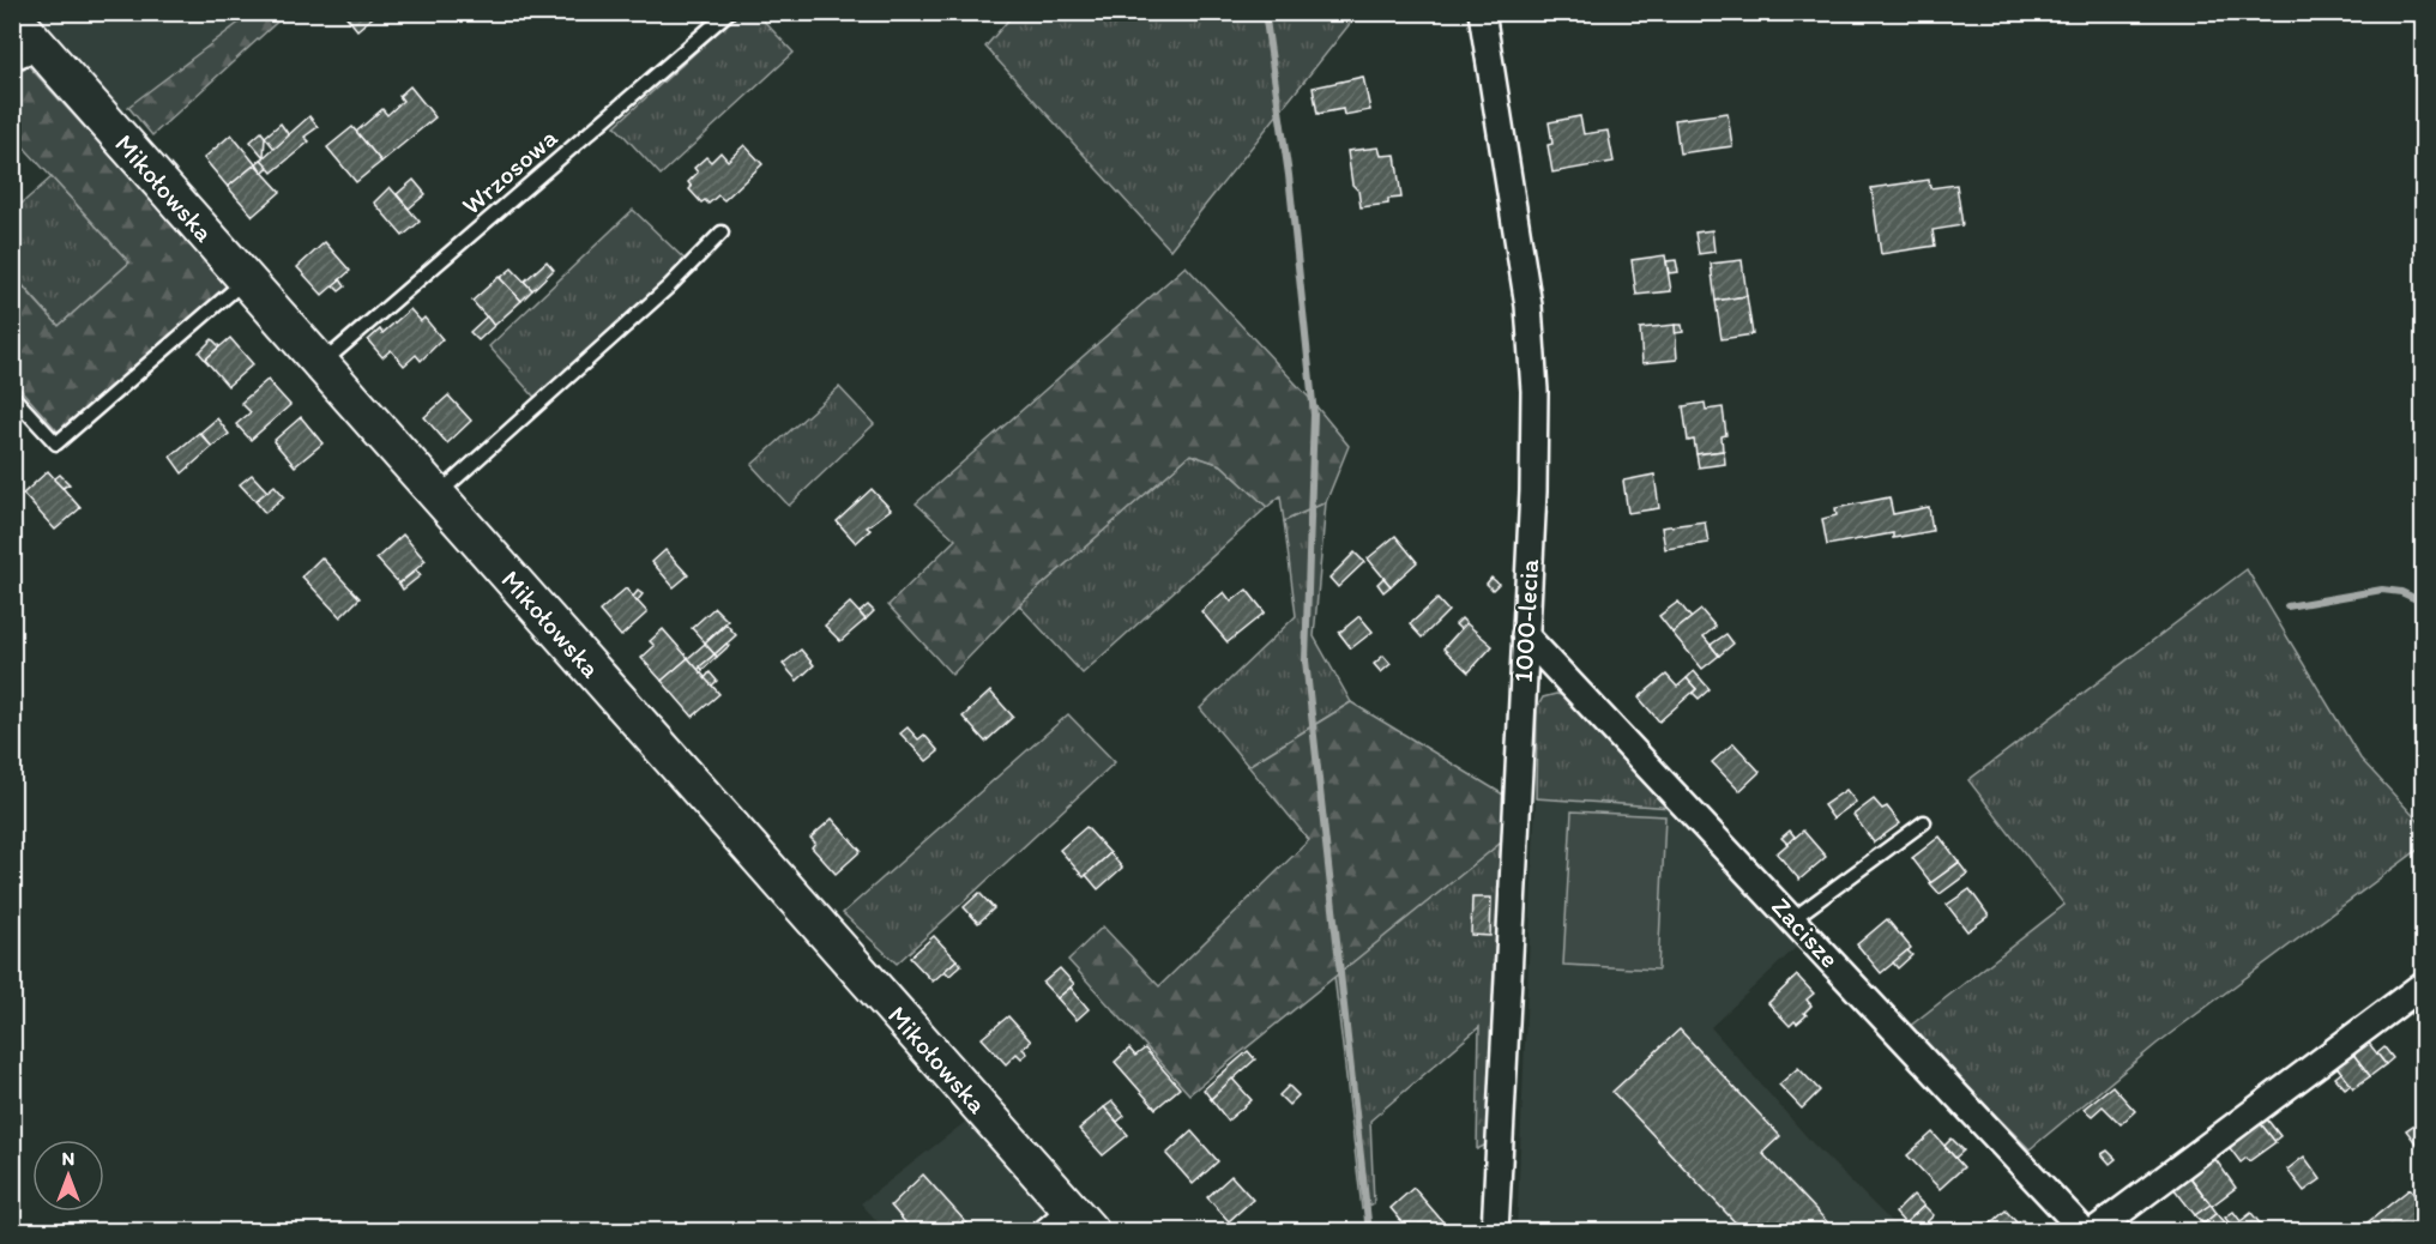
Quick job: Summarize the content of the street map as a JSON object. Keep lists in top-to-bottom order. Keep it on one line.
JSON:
{"streets":{"main road":["Mikołowska"],"street":["1000-lecia","Zacisze"],"lane":["Wrzosowa"]},"crossings":[["Wrzosowa","Mikołowska"],["1000-lecia","Zacisze"]],"north":"top"}
